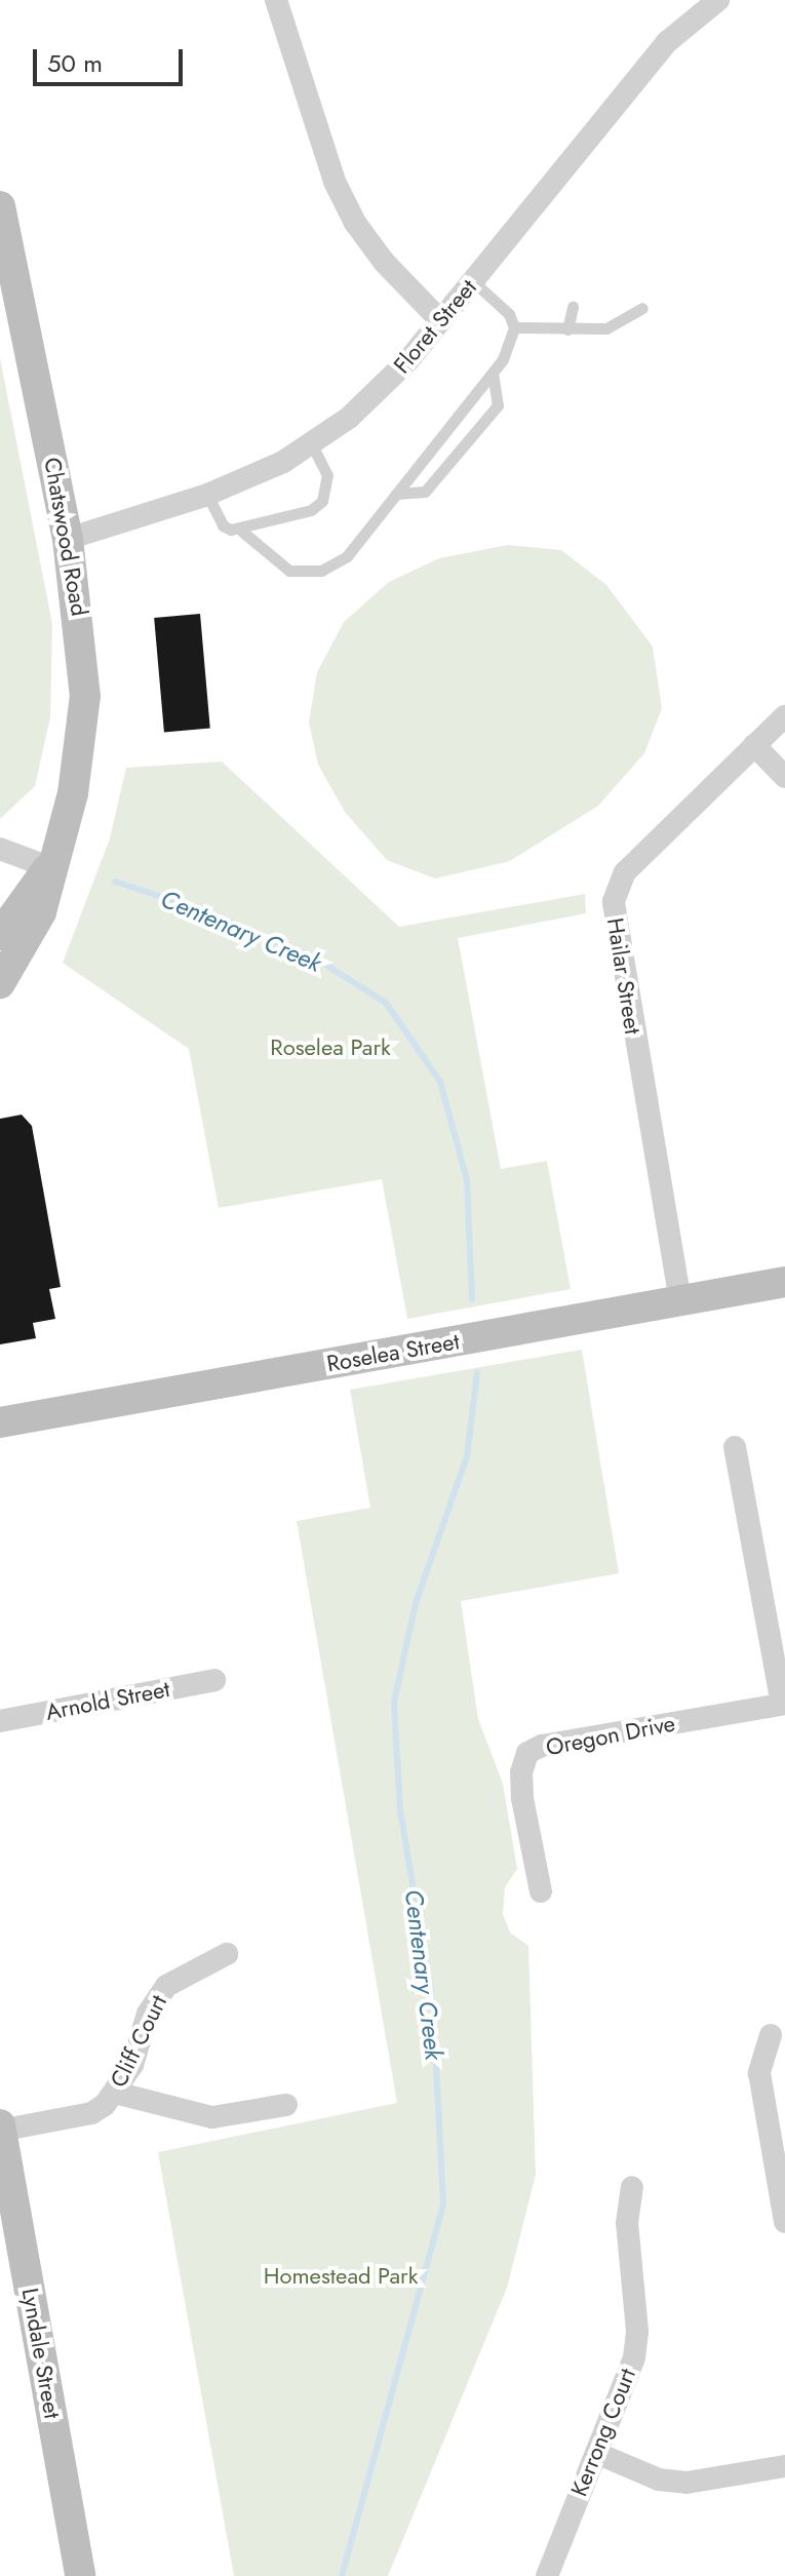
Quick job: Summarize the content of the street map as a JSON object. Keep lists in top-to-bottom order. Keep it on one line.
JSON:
{"streets":{"street":["Floret Street","Chatswood Road","Hailar Street","Roselea Street","Arnold Street","Oregon Drive","Cliff Court","Lyndale Street","Kerrong Court"]},"crossings":[["Floret Street","Chatswood Road"],["Hailar Street","Roselea Street"],["Cliff Court","Lyndale Street"]],"water":["Centenary Creek"],"parks":["Roselea Park","Homestead Park"],"scale_bar":"50 m"}
